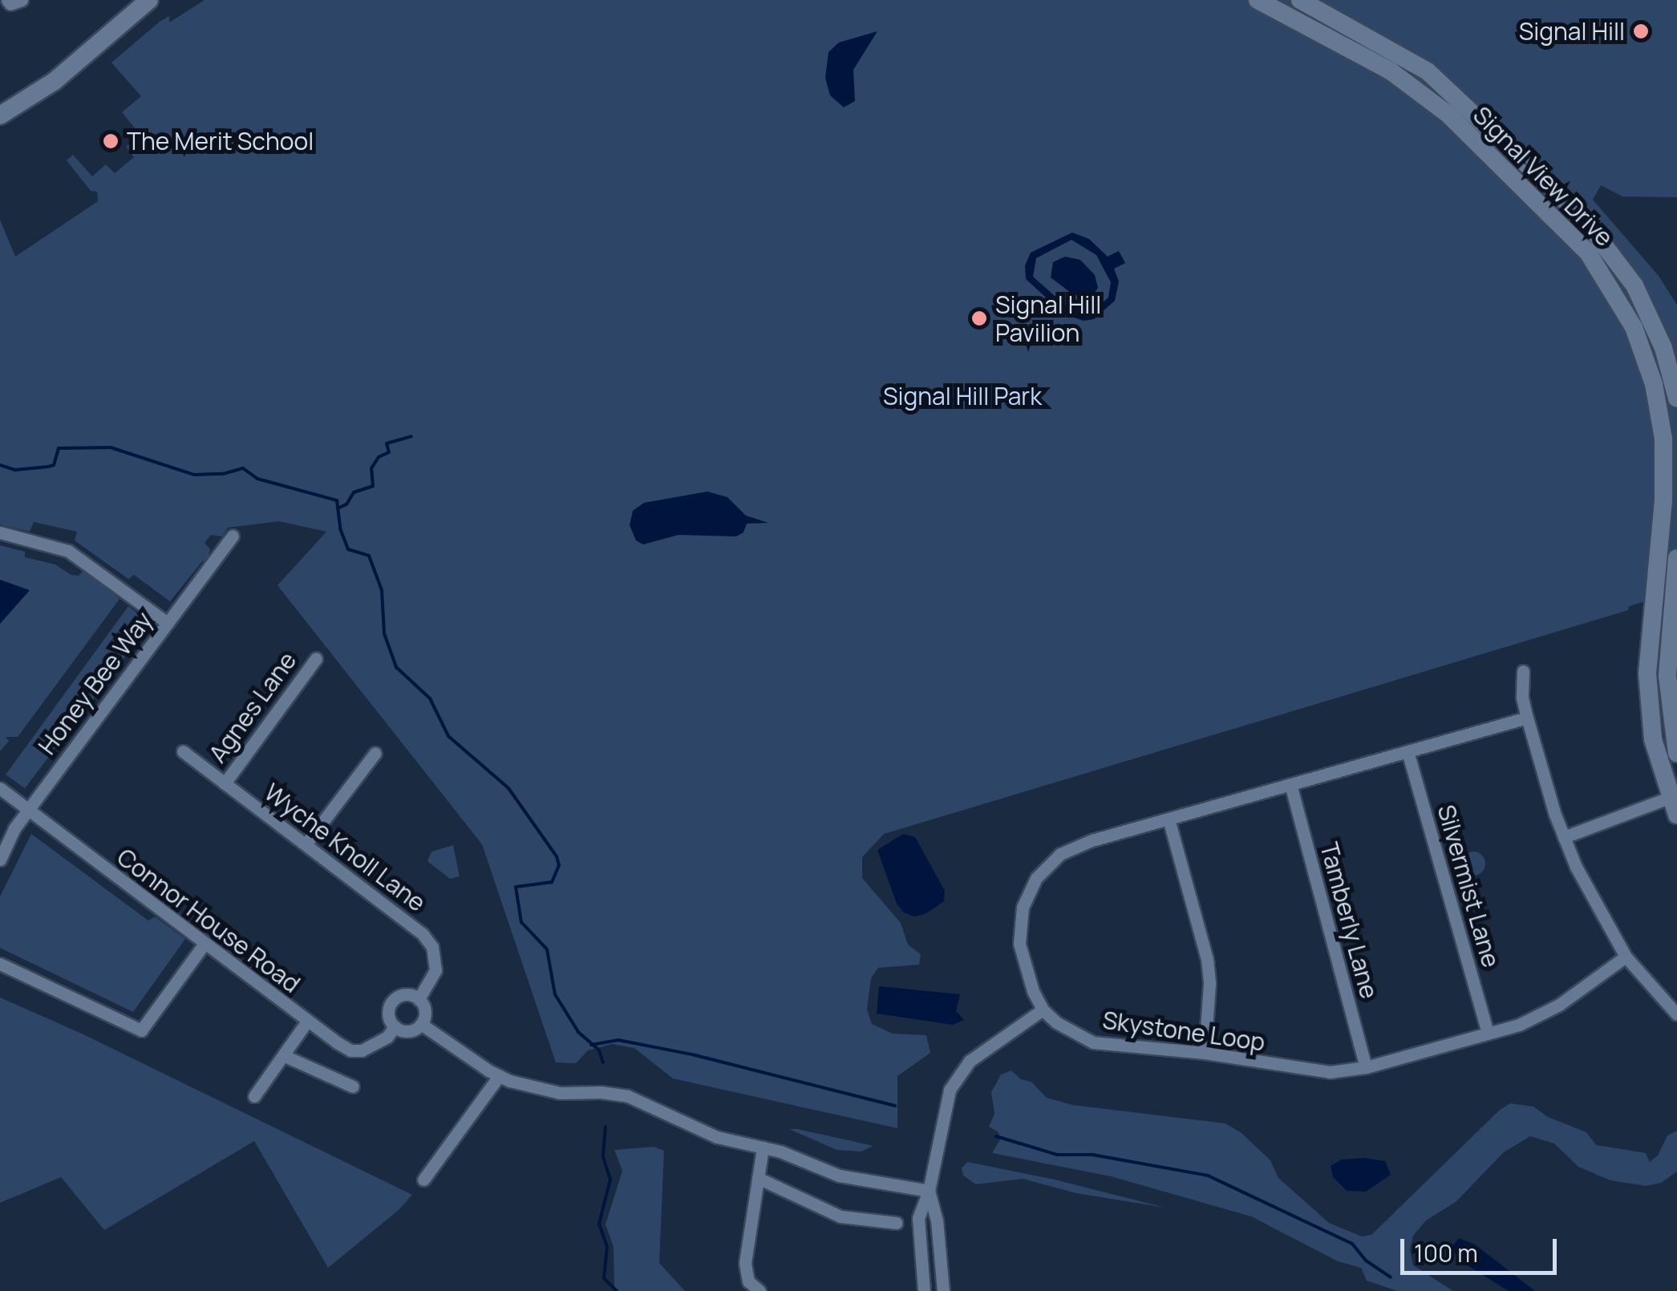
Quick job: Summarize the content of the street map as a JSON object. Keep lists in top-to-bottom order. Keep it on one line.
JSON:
{"streets":{"main road":["Signal View Drive"],"street":["Honey Bee Way","Agnes Lane","Wyche Knoll Lane","Silvermist Lane","Connor House Road","Tamberly Lane","Skystone Loop"]},"crossings":[["Honey Bee Way","Connor House Road"],["Agnes Lane","Wyche Knoll Lane"],["Wyche Knoll Lane","Connor House Road"],["Silvermist Lane","Skystone Loop"],["Tamberly Lane","Skystone Loop"]],"parks":["Signal Hill Park"],"places":["Signal Hill","The Merit School","Signal Hill Pavilion"],"scale_bar":"100 m"}
